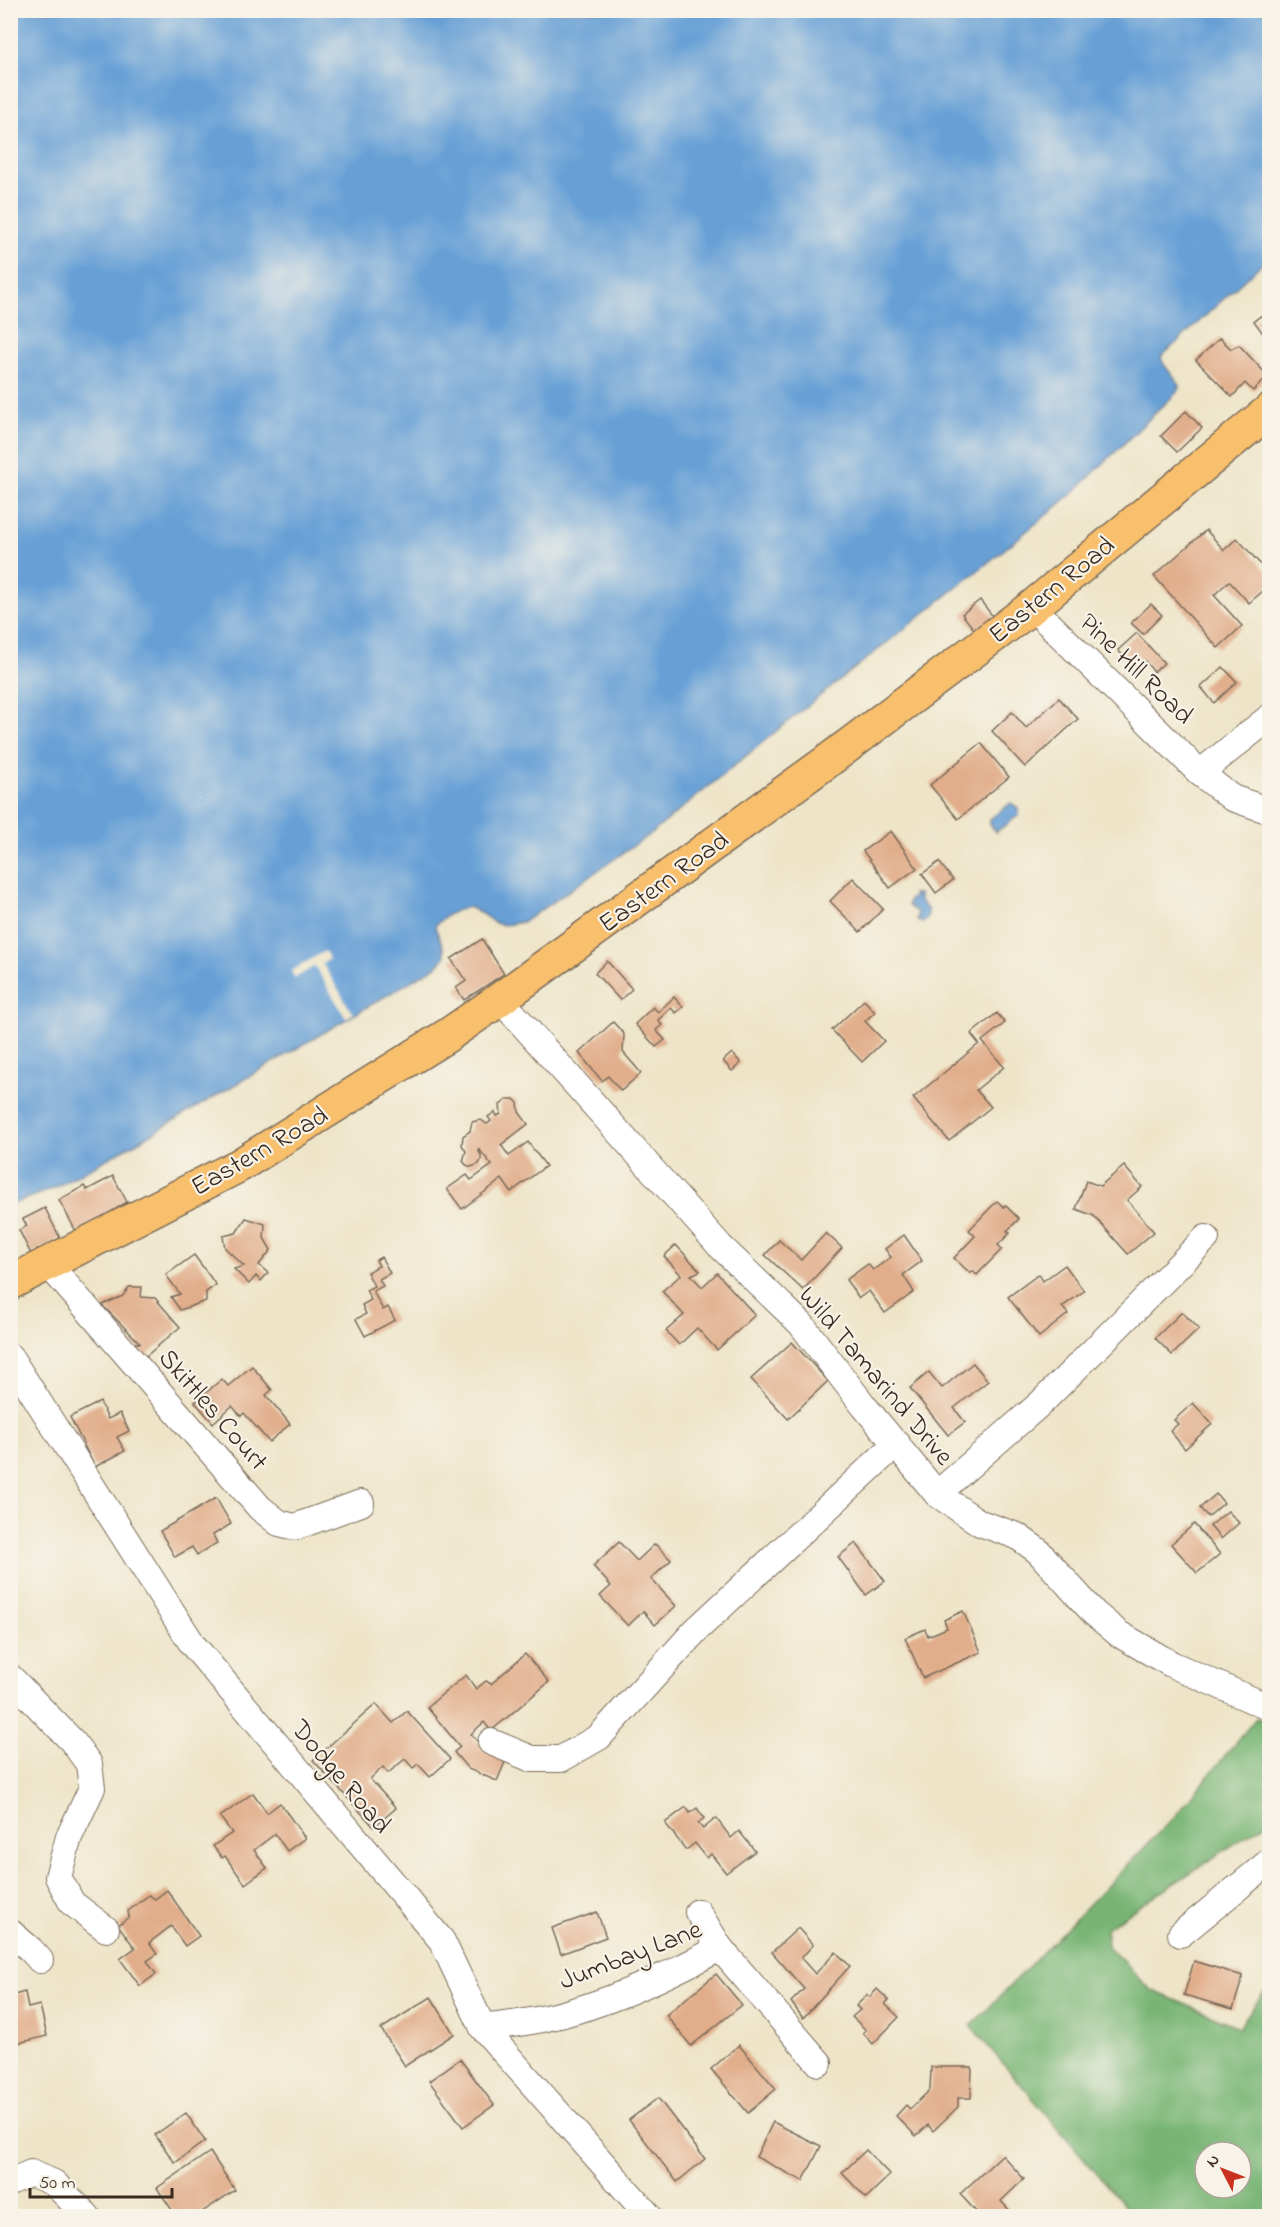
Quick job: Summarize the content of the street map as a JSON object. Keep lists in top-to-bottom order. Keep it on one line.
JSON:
{"streets":{"highway":["Eastern Road"],"street":["Pine Hill Road","Wild Tamarind Drive","Skittles Court","Dodge Road","Jumbay Lane"]},"crossings":[["Eastern Road","Pine Hill Road"],["Eastern Road","Wild Tamarind Drive"],["Eastern Road","Skittles Court"],["Dodge Road","Jumbay Lane"]],"scale_bar":"50 m","north":"top left"}
